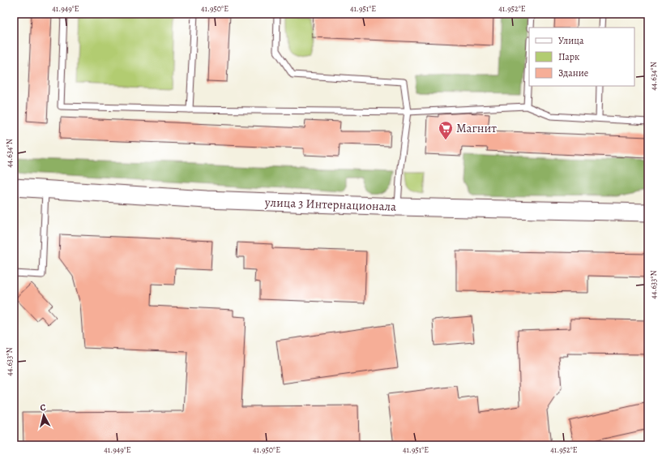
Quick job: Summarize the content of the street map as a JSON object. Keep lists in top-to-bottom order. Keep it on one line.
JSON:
{"streets":{"main road":["улица 3 Интернационала"]},"places":{"supermarket":["Магнит"]},"legend":["Улица","Парк","Здание"],"north":"top","coordinates":["41.949°E","41.950°E","41.951°E","41.952°E","44.634°N","44.633°N"]}
